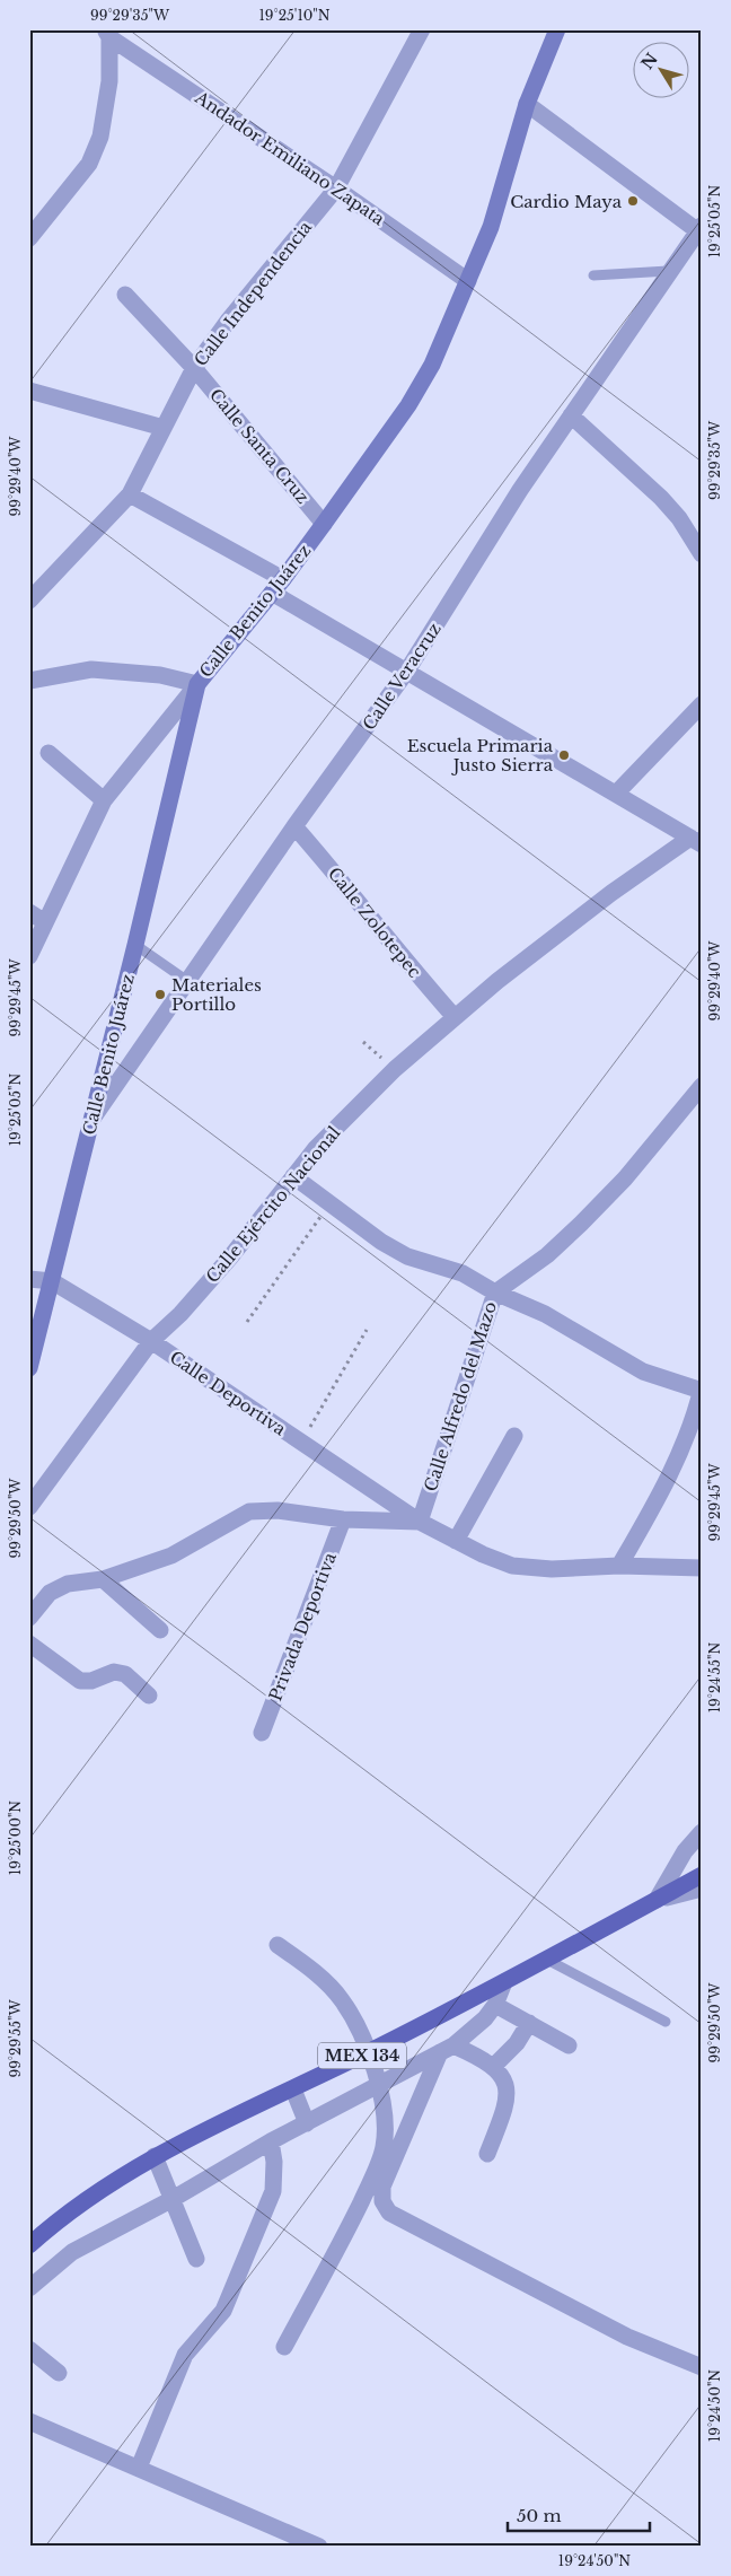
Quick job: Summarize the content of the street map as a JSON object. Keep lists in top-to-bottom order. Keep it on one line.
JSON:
{"streets":{"main road":["Calle Benito Juárez","MEX 134"],"street":["Andador Emiliano Zapata","Calle Independencia","Calle Santa Cruz","Calle Veracruz","Calle Zolotepec","Calle Ejército Nacional","Calle Deportiva","Calle Alfredo del Mazo","Privada Deportiva"]},"crossings":[["Andador Emiliano Zapata","Calle Independencia"],["Andador Emiliano Zapata","Calle Benito Juárez"],["Calle Independencia","Calle Santa Cruz"],["Calle Santa Cruz","Calle Benito Juárez"],["Calle Benito Juárez","Calle Veracruz"],["Calle Benito Juárez","Calle Deportiva"],["Calle Veracruz","Calle Zolotepec"],["Calle Zolotepec","Calle Ejército Nacional"],["Calle Ejército Nacional","Calle Deportiva"],["Calle Deportiva","Calle Alfredo del Mazo"]],"places":["Cardio Maya","Escuela Primaria Justo Sierra","Materiales Portillo"],"scale_bar":"50 m","north":"top left","coordinates":["99°29'35\"W","19°25'10\"N","19°25'05\"N","99°29'40\"W","99°29'45\"W","99°29'50\"W","19°24'55\"N","19°25'00\"N","99°29'55\"W","19°24'50\"N"]}
